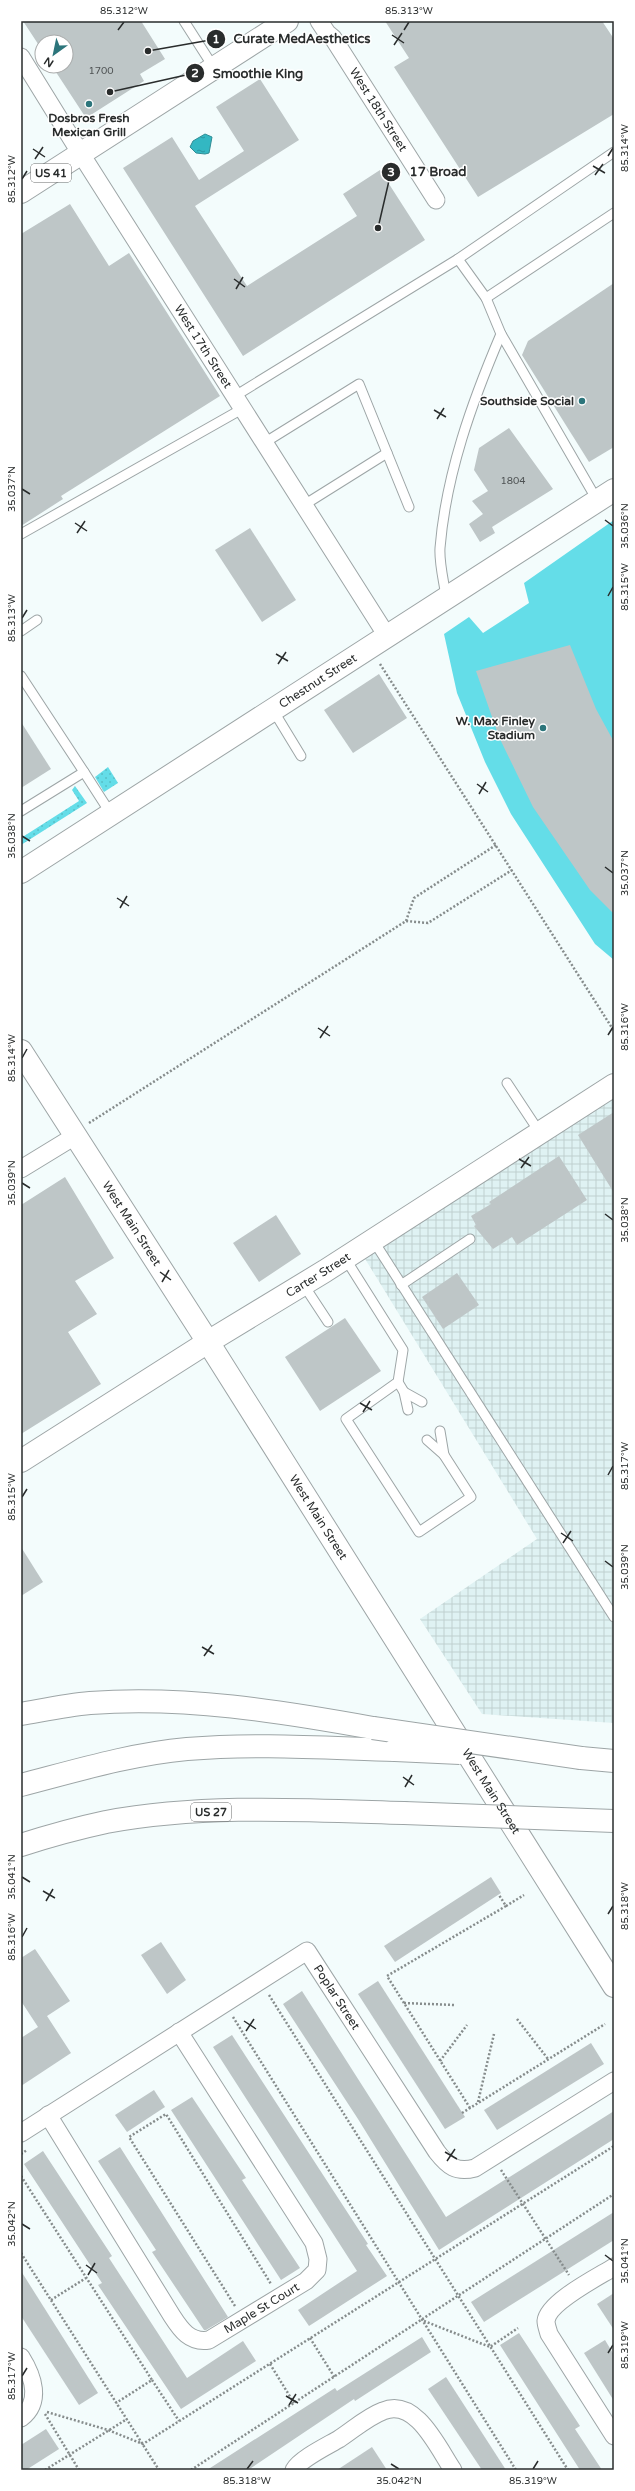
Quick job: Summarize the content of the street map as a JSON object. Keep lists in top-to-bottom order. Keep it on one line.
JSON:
{"streets":{"main road":["US 41","Chestnut Street","West Main Street","Carter Street","US 27"],"street":["West 18th Street","West 17th Street","Poplar Street","Maple St Court"]},"crossings":[["US 41","West 17th Street"],["West 17th Street","Chestnut Street"],["West Main Street","Carter Street"],["Poplar Street","Maple St Court"]],"places":["Curate MedAesthetics","Smoothie King","Dosbros Fresh Mexican Grill","17 Broad","Southside Social","W. Max Finley Stadium"],"house_numbers":["1700","1804"],"north":"bottom left","coordinates":["85.312°W","85.313°W","85.314°W","35.037°N","35.036°N","85.315°W","35.038°N","85.316°W","35.039°N","85.317°W","35.041°N","85.318°W","35.042°N","85.319°W"]}
